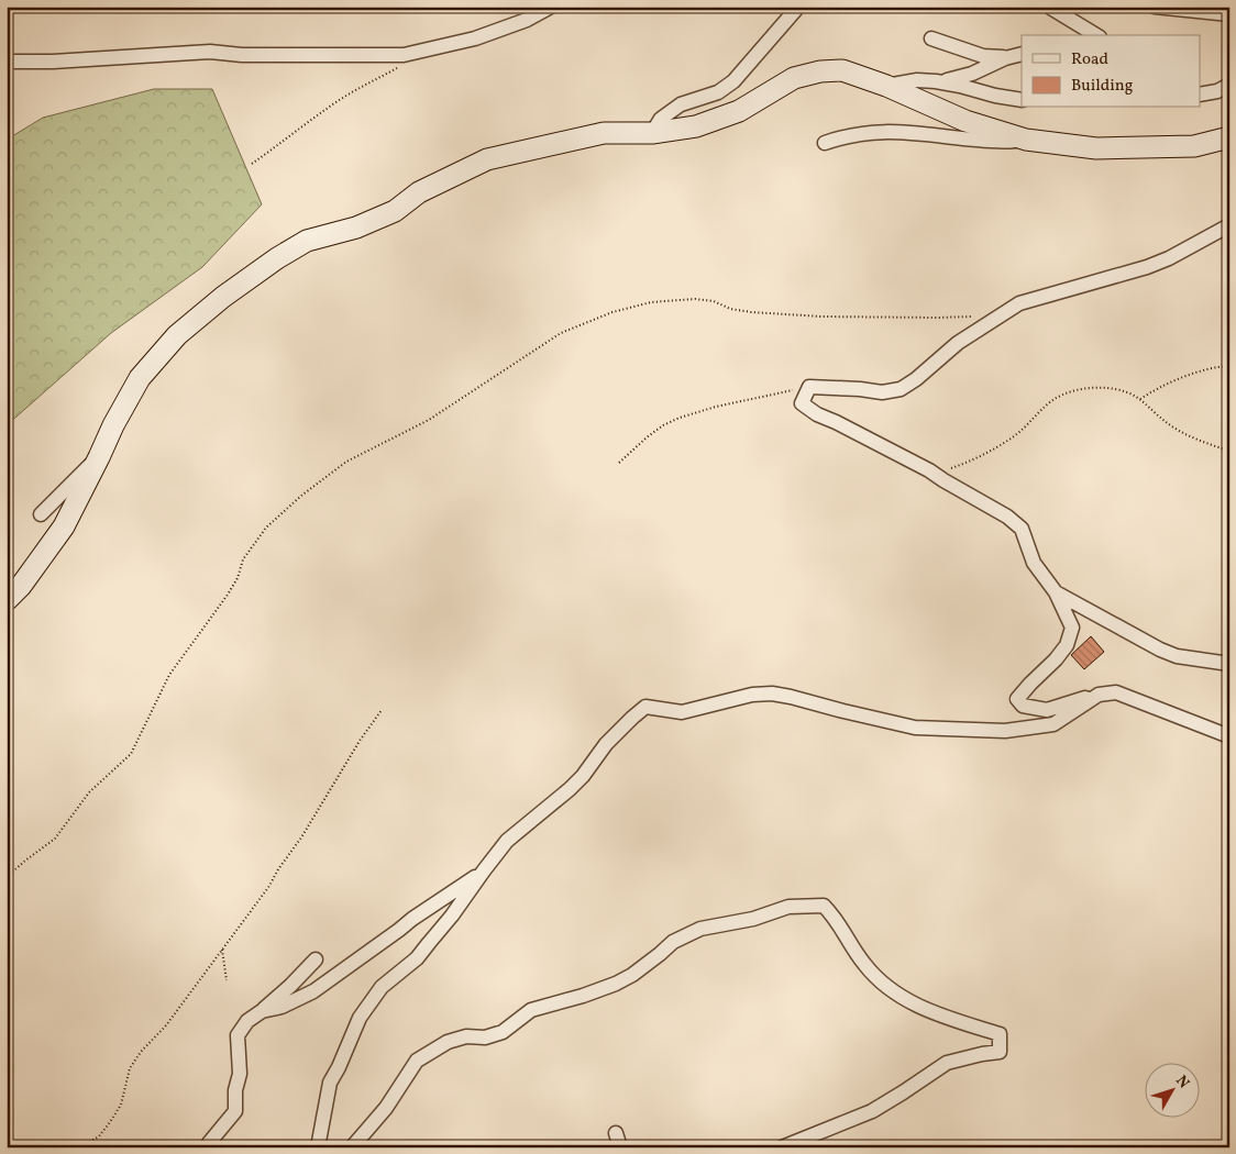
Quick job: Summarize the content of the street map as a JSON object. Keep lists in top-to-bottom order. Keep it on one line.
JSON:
{"legend":["Road","Building"],"north":"top right"}
